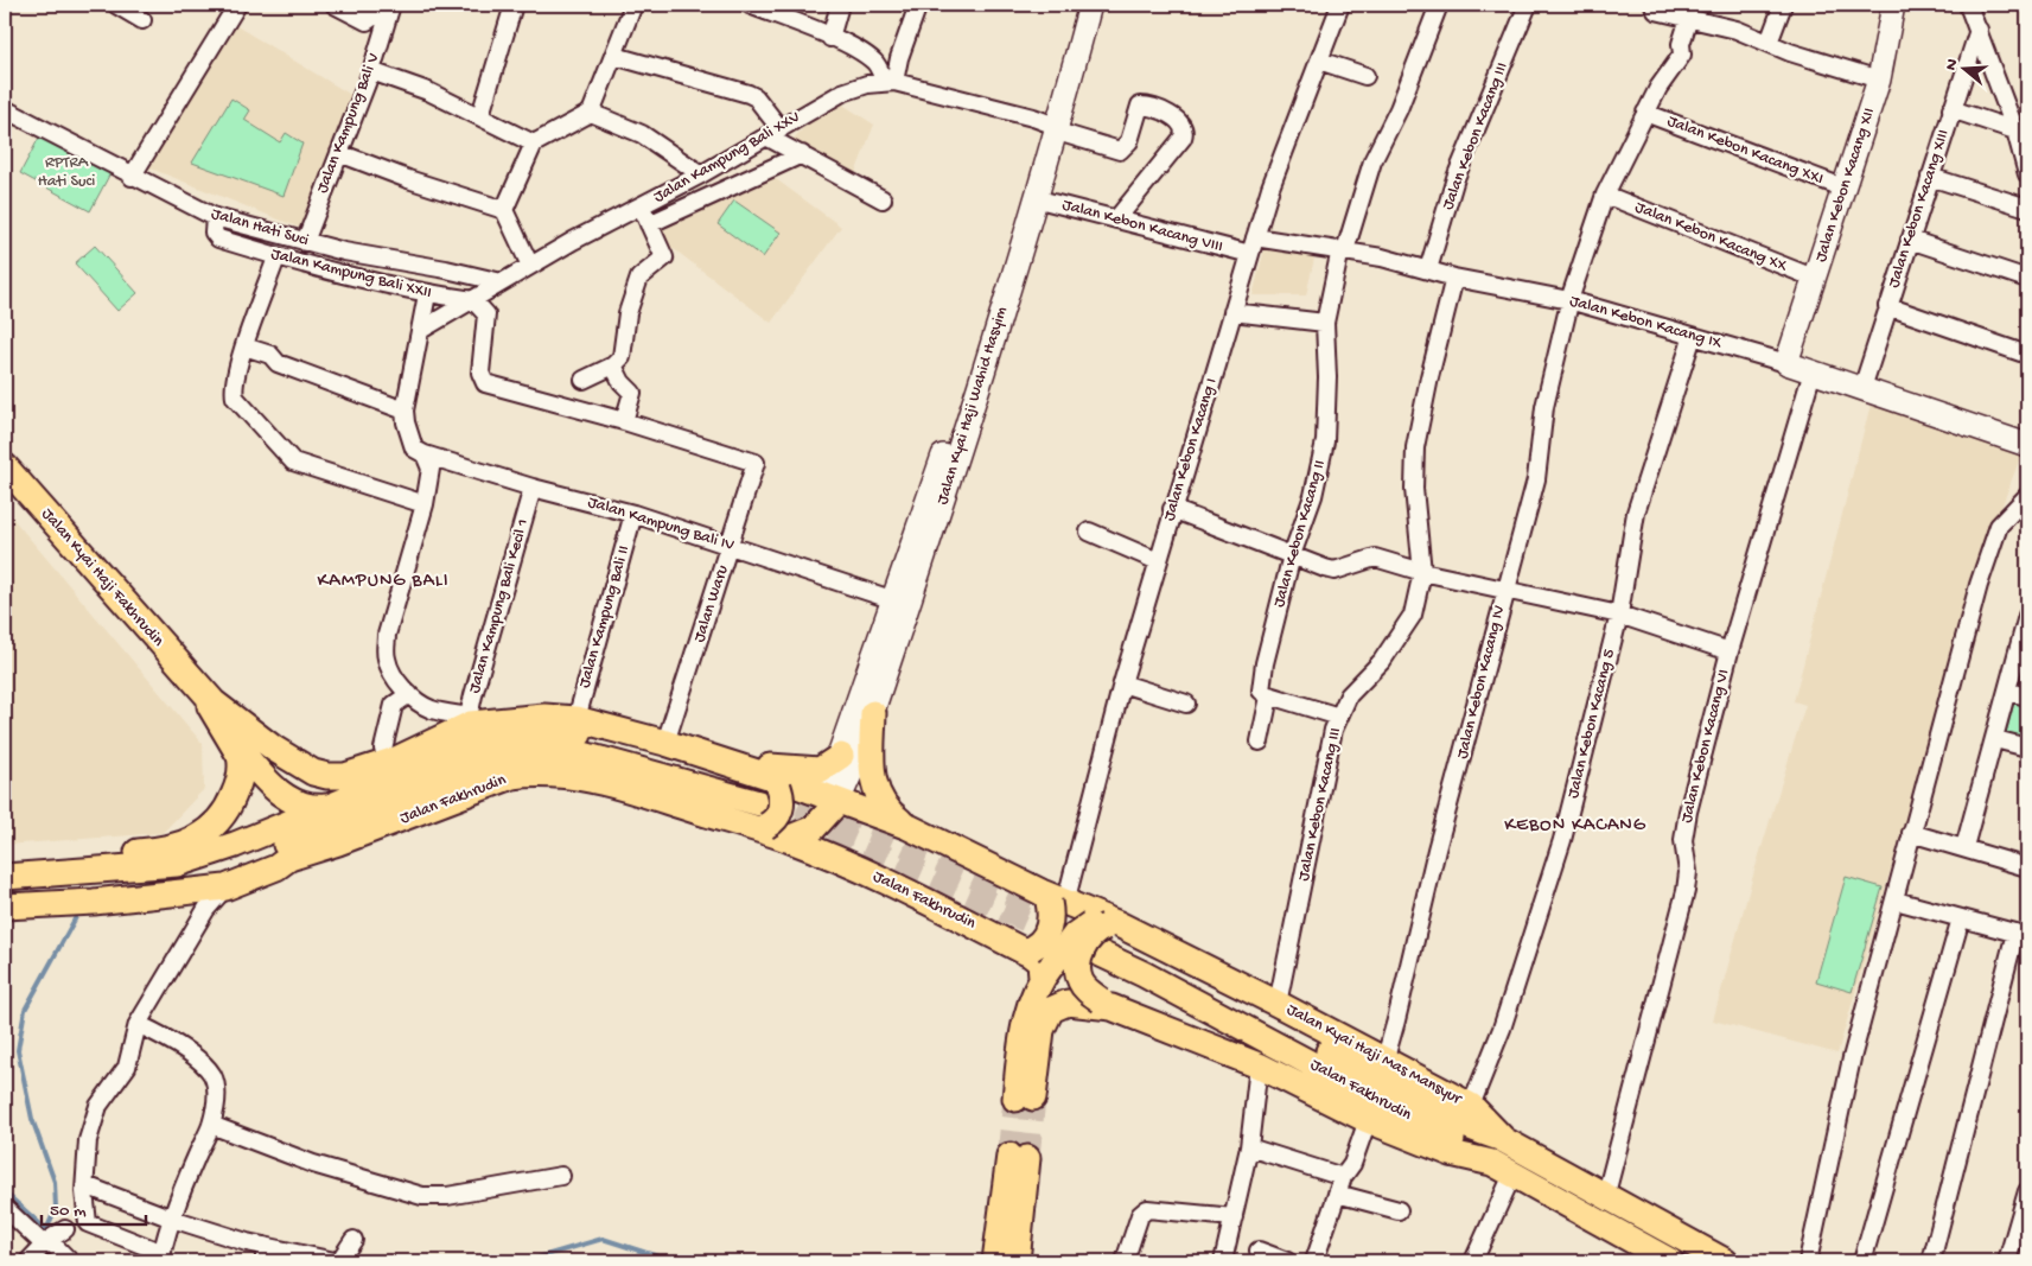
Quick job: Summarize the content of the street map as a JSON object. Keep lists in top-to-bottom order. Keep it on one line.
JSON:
{"streets":{"main road":["Jalan Kebon Kacang XII","Jalan Kebon Kacang IX","Jalan Kyai Haji Wahid Hasyim","Jalan Kyai Haji Fakhrudin","Jalan Fakhrudin","Jalan Kyai Haji Mas Mansyur"],"street":["Jalan Kampung Bali V","Jalan Kebon Kacang III","Jalan Kebon Kacang XXI","Jalan Kampung Bali XXV","Jalan Kebon Kacang XIII","Jalan Kebon Kacang VIII","Jalan Hati Suci","Jalan Kebon Kacang XX","Jalan Kampung Bali XXII","Jalan Kebon Kacang I","Jalan Kampung Bali IV","Jalan Kebon Kacang II","Jalan Waru","Jalan Kampung Bali Kecil 1","Jalan Kampung Bali II","Jalan Kebon Kacang IV","Jalan Kebon Kacang 5","Jalan Kebon Kacang VI"]},"crossings":[["Jalan Kampung Bali V","Jalan Hati Suci"],["Jalan Kebon Kacang III","Jalan Kebon Kacang IX"],["Jalan Kebon Kacang III","Jalan Kyai Haji Mas Mansyur"],["Jalan Kebon Kacang XXI","Jalan Kebon Kacang XII"],["Jalan Kebon Kacang XXI","Jalan Kebon Kacang IV"],["Jalan Kampung Bali XXV","Jalan Kebon Kacang VIII"],["Jalan Kampung Bali XXV","Jalan Hati Suci"],["Jalan Kampung Bali XXV","Jalan Kampung Bali XXII"],["Jalan Kampung Bali XXV","Jalan Kyai Haji Wahid Hasyim"],["Jalan Kebon Kacang XII","Jalan Kebon Kacang XX"],["Jalan Kebon Kacang XII","Jalan Kebon Kacang IX"],["Jalan Kebon Kacang XIII","Jalan Kebon Kacang IX"],["Jalan Kebon Kacang VIII","Jalan Kyai Haji Wahid Hasyim"],["Jalan Kebon Kacang VIII","Jalan Kebon Kacang I"],["Jalan Hati Suci","Jalan Kampung Bali XXII"],["Jalan Kebon Kacang XX","Jalan Kebon Kacang IV"],["Jalan Kebon Kacang IX","Jalan Kebon Kacang I"],["Jalan Kebon Kacang IX","Jalan Kebon Kacang II"],["Jalan Kebon Kacang IX","Jalan Kebon Kacang IV"],["Jalan Kebon Kacang IX","Jalan Kebon Kacang 5"],["Jalan Kebon Kacang IX","Jalan Kebon Kacang VI"],["Jalan Kyai Haji Wahid Hasyim","Jalan Kampung Bali IV"],["Jalan Kyai Haji Wahid Hasyim","Jalan Fakhrudin"],["Jalan Kebon Kacang I","Jalan Fakhrudin"],["Jalan Kampung Bali IV","Jalan Waru"],["Jalan Kampung Bali IV","Jalan Kampung Bali Kecil 1"],["Jalan Kampung Bali IV","Jalan Kampung Bali II"],["Jalan Kyai Haji Fakhrudin","Jalan Fakhrudin"],["Jalan Waru","Jalan Fakhrudin"],["Jalan Kampung Bali Kecil 1","Jalan Fakhrudin"],["Jalan Kampung Bali II","Jalan Fakhrudin"],["Jalan Kebon Kacang IV","Jalan Kyai Haji Mas Mansyur"],["Jalan Kebon Kacang 5","Jalan Kyai Haji Mas Mansyur"],["Jalan Kebon Kacang VI","Jalan Kyai Haji Mas Mansyur"],["Jalan Fakhrudin","Jalan Kyai Haji Mas Mansyur"]],"districts":["KAMPUNG BALI","KEBON KACANG"],"parks":["RPTRA Hati Suci"],"scale_bar":"50 m","north":"left"}
